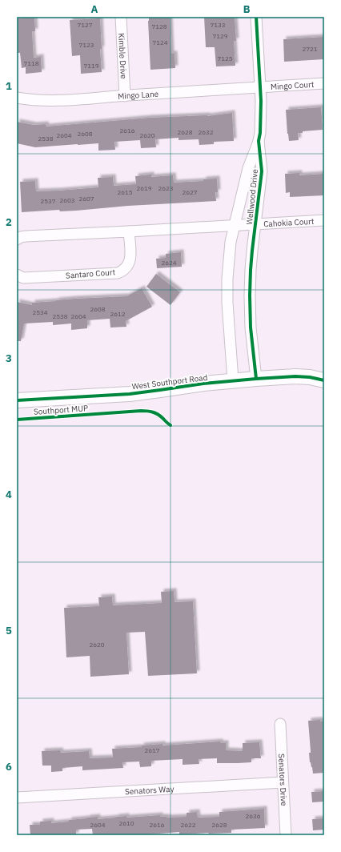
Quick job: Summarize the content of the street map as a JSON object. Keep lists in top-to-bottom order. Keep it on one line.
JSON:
{"streets":{"main road":["West Southport Road"],"street":["Kimble Drive","Mingo Court","Mingo Lane","Wellwood Drive","Cahokia Court","Santaro Court","Senators Drive","Senators Way"],"cycle path":["Southport MUP"]},"crossings":[["Kimble Drive","Mingo Lane"],["Mingo Court","Mingo Lane"],["Mingo Court","Wellwood Drive"],["Mingo Lane","Wellwood Drive"],["Wellwood Drive","Cahokia Court"],["Wellwood Drive","West Southport Road"],["Senators Drive","Senators Way"]],"house_numbers":["7127","7133","7128","7129","7124","7123","2721","7125","7118","7119","2616","2628","2632","2608","2604","2620","2538","2619","2623","2615","2627","2607","2603","2537","2624","2608","2534","2612","2538","2604","2620","2617","2636","2610","2604","2616","2622","2628"],"grid":{"columns":["A","B"],"rows":["1","2","3","4","5","6"]}}
